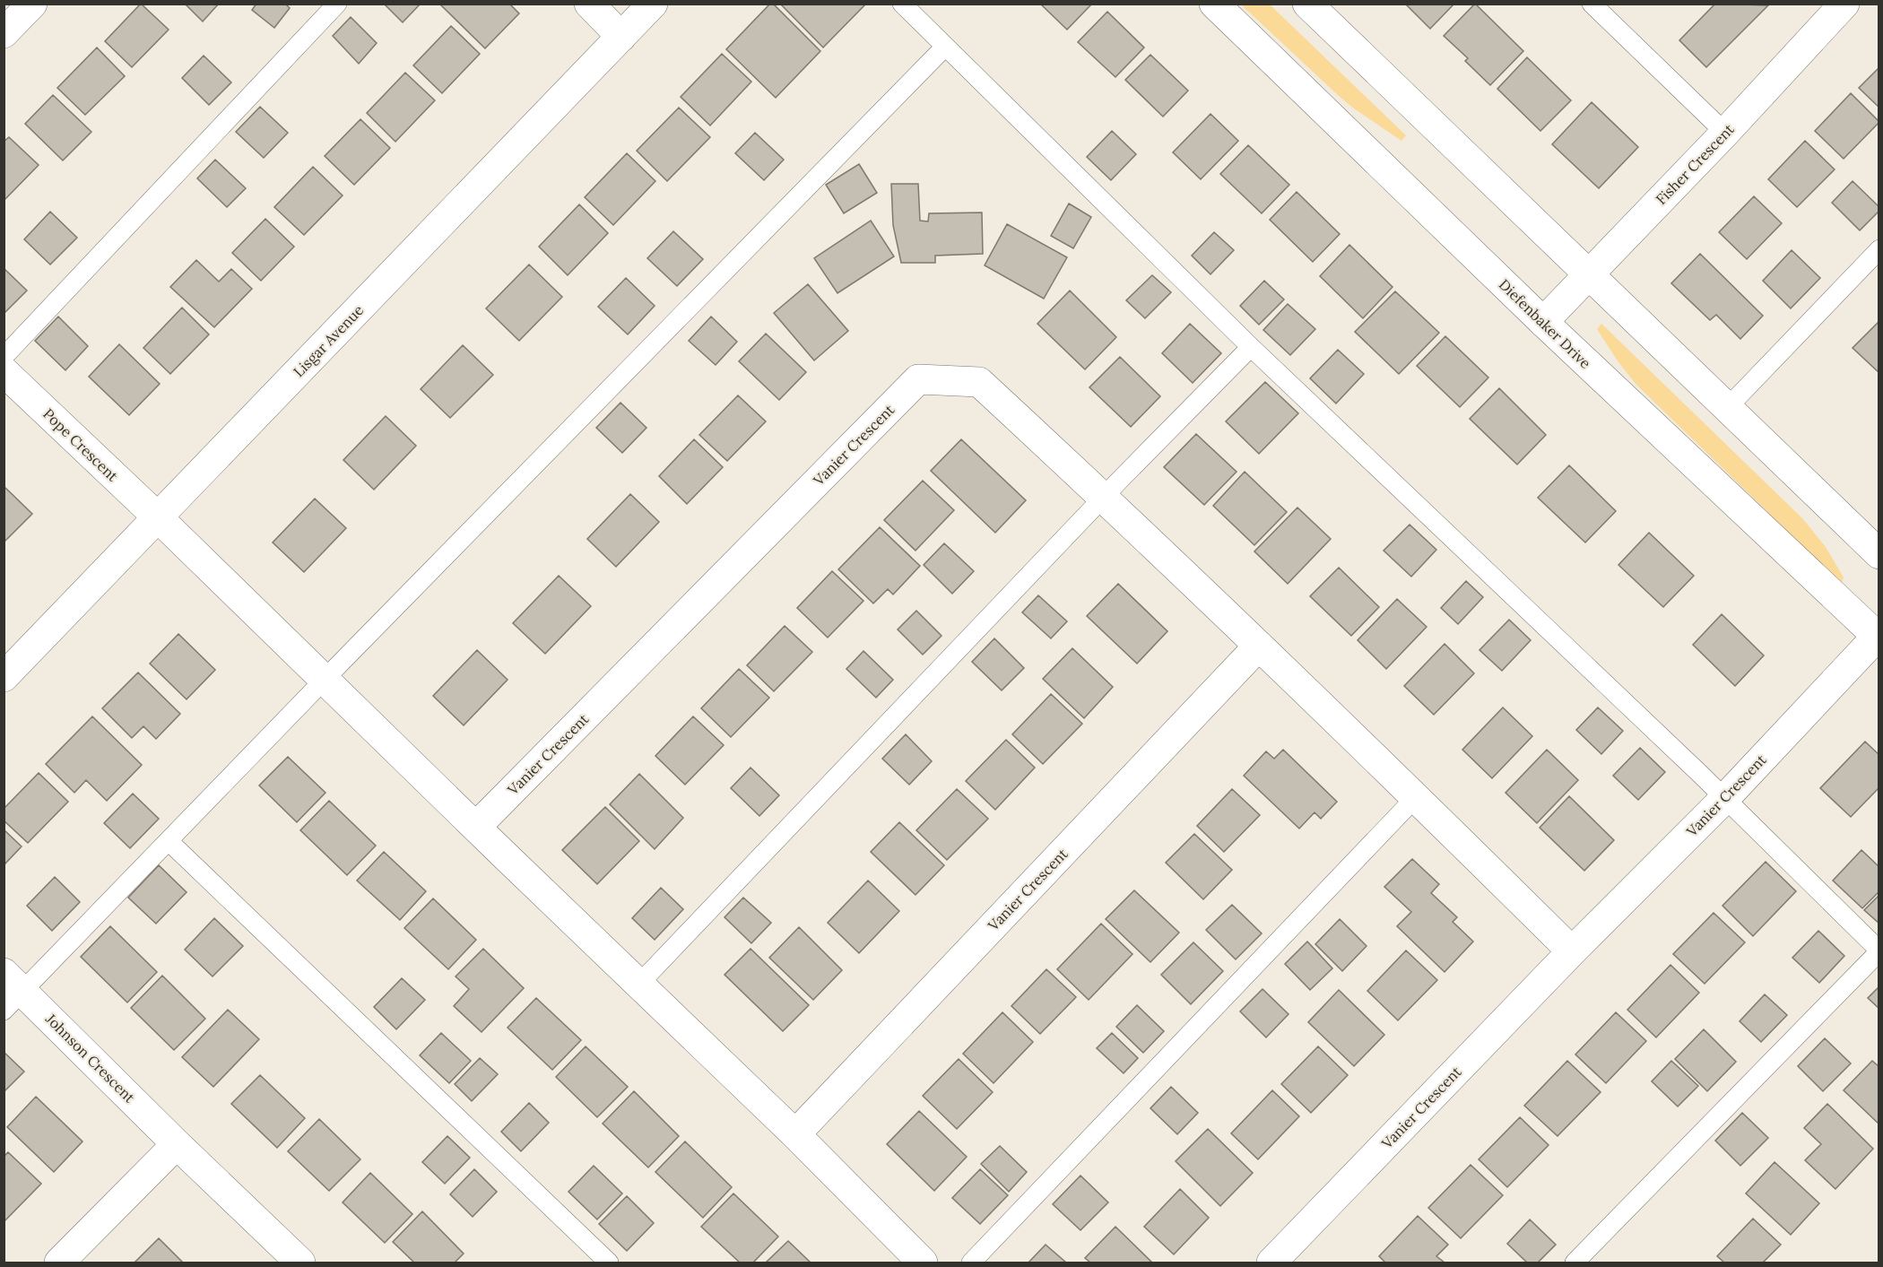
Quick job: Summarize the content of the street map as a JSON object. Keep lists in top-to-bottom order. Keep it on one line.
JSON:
{"streets":{"street":["Fisher Crescent","Diefenbaker Drive","Lisgar Avenue","Pope Crescent","Vanier Crescent","Johnson Crescent"]},"crossings":[["Fisher Crescent","Diefenbaker Drive"],["Diefenbaker Drive","Vanier Crescent"],["Lisgar Avenue","Pope Crescent"]]}
